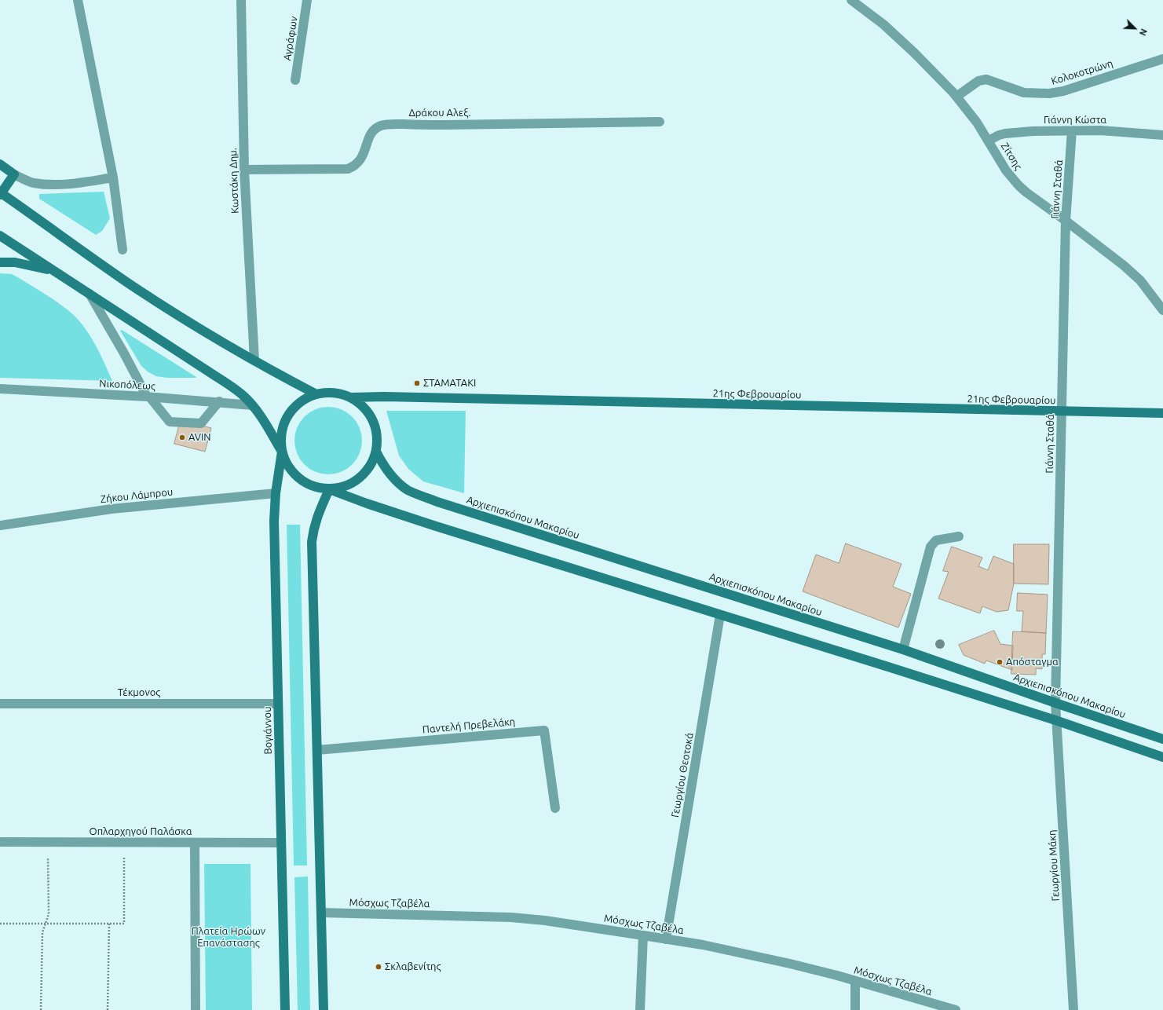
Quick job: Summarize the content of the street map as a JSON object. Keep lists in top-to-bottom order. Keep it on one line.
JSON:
{"streets":{"main road":["21ης Φεβρουαρίου","Αρχιεπισκόπου Μακαρίου","Βογιάννου"],"street":["Αγράφων","Κολοκοτρώνη","Δράκου Αλεξ.","Γιάννη Κώστα","Ζίτσης","Κωστάκη Δημ.","Γιάννη Σταθά","Νικοπόλεως","Ζήκου Λάμπρου","Τέκμονος","Παντελή Πρεβελάκη","Γεωργίου Θεοτοκά","Οπλαρχηγού Παλάσκα","Γεωργίου Μάκη","Μόσχως Τζαβέλα"]},"crossings":[["Κολοκοτρώνη","Ζίτσης"],["Δράκου Αλεξ.","Κωστάκη Δημ."],["Γιάννη Κώστα","Ζίτσης"],["Γιάννη Κώστα","Γιάννη Σταθά"],["Ζίτσης","Γιάννη Σταθά"],["Γιάννη Σταθά","21ης Φεβρουαρίου"],["Γιάννη Σταθά","Αρχιεπισκόπου Μακαρίου"],["Γιάννη Σταθά","Γεωργίου Μάκη"],["21ης Φεβρουαρίου","Αρχιεπισκόπου Μακαρίου"],["21ης Φεβρουαρίου","Βογιάννου"],["Ζήκου Λάμπρου","Βογιάννου"],["Αρχιεπισκόπου Μακαρίου","Βογιάννου"],["Τέκμονος","Βογιάννου"],["Βογιάννου","Οπλαρχηγού Παλάσκα"],["Γεωργίου Θεοτοκά","Μόσχως Τζαβέλα"]],"parks":["Πλατεία Ηρώων Επανάστασης"],"places":["ΣΤΑΜΑΤΑΚΙ","AVIN","Απόσταγμα","Σκλαβενίτης"],"north":"bottom right"}
